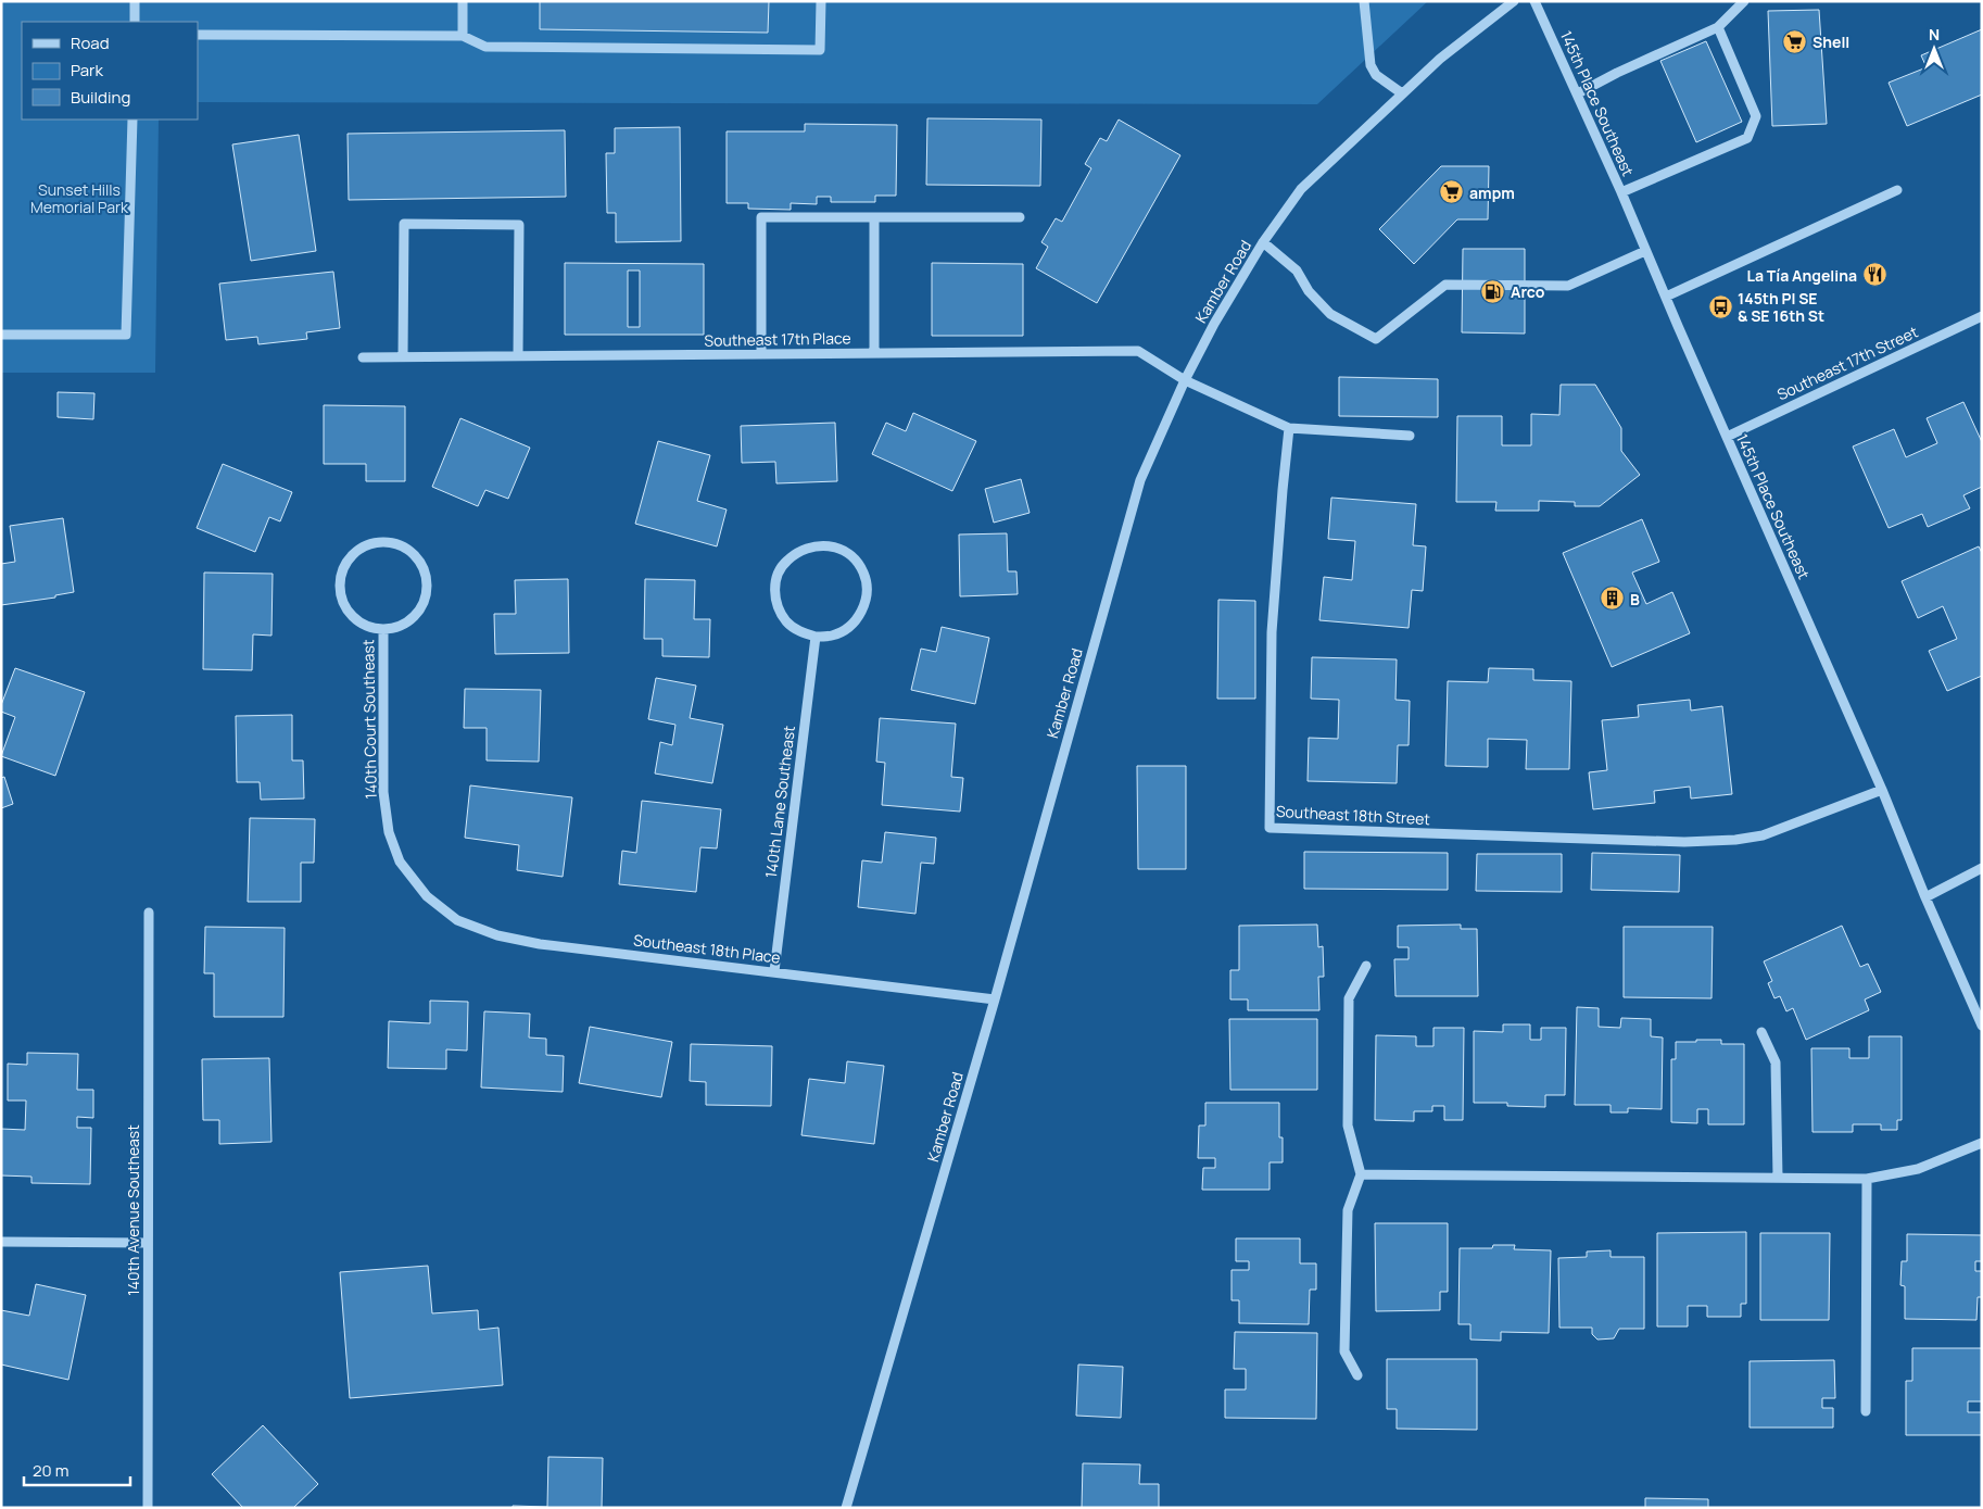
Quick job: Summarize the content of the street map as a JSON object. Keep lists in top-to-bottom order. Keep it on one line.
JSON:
{"streets":{"street":["145th Place Southeast","Kamber Road","Southeast 17th Place","Southeast 17th Street","140th Court Southeast","140th Lane Southeast","Southeast 18th Street","Southeast 18th Place","140th Avenue Southeast"]},"crossings":[["145th Place Southeast","Southeast 17th Street"],["145th Place Southeast","Southeast 18th Street"],["Kamber Road","Southeast 17th Place"],["Kamber Road","Southeast 18th Place"],["Southeast 17th Place","Southeast 18th Street"],["140th Court Southeast","Southeast 18th Place"],["140th Lane Southeast","Southeast 18th Place"]],"parks":["Sunset Hills Memorial Park"],"places":{"supermarket":["Shell","ampm"],"restaurant":["La Tía Angelina"],"fuel station":["Arco"],"bus stop":["145th Pl SE & SE 16th St"],"building":["B"]},"legend":["Road","Park","Building"],"scale_bar":"20 m","north":"top"}
